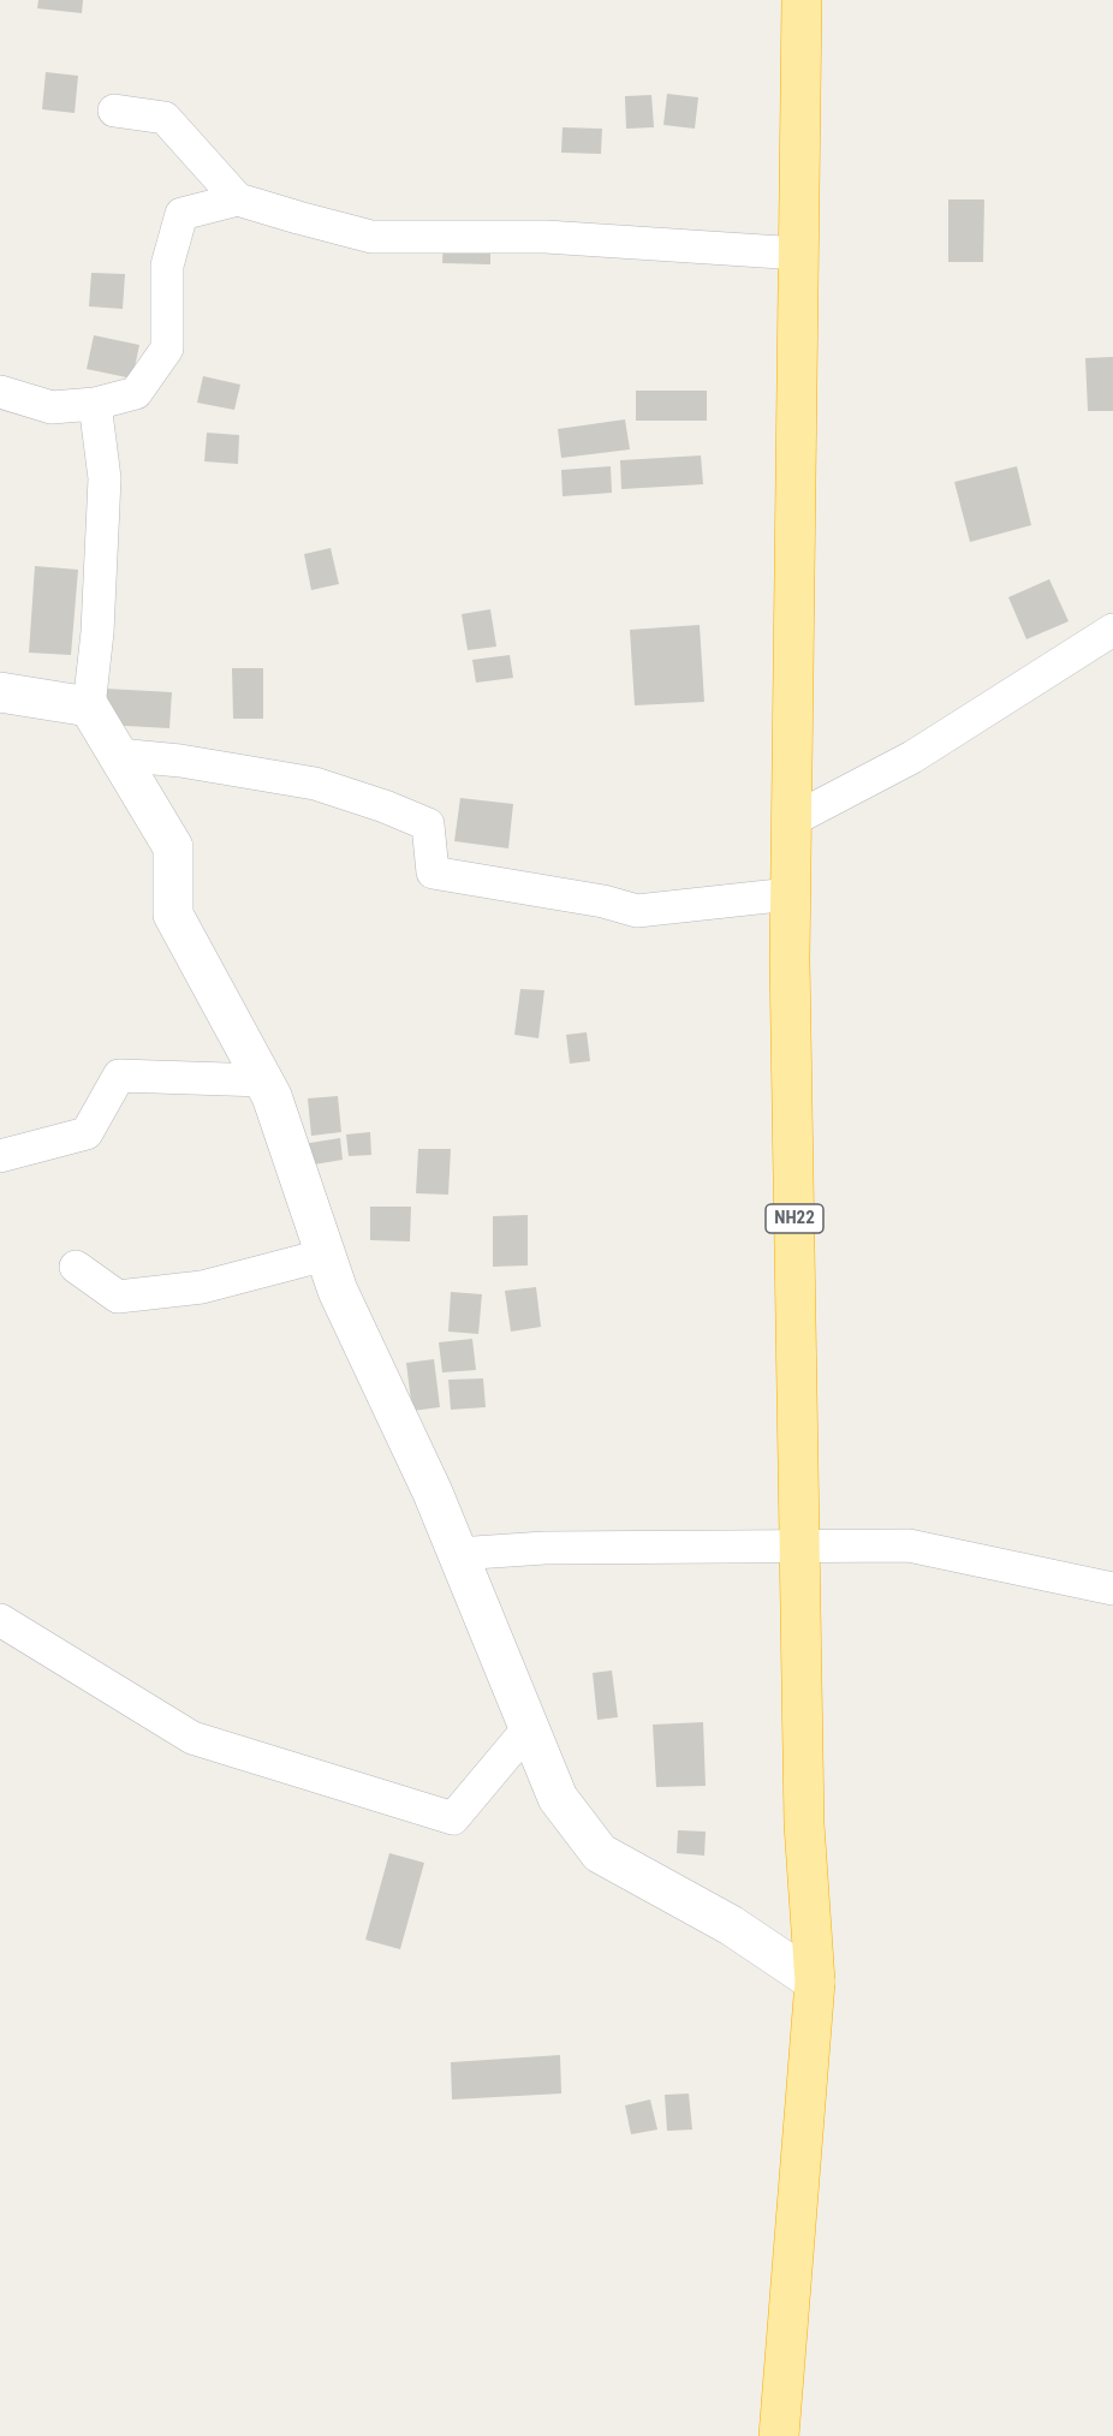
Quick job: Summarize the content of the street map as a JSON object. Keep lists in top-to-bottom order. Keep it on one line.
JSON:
{"streets":{"highway":["NH22"]}}
